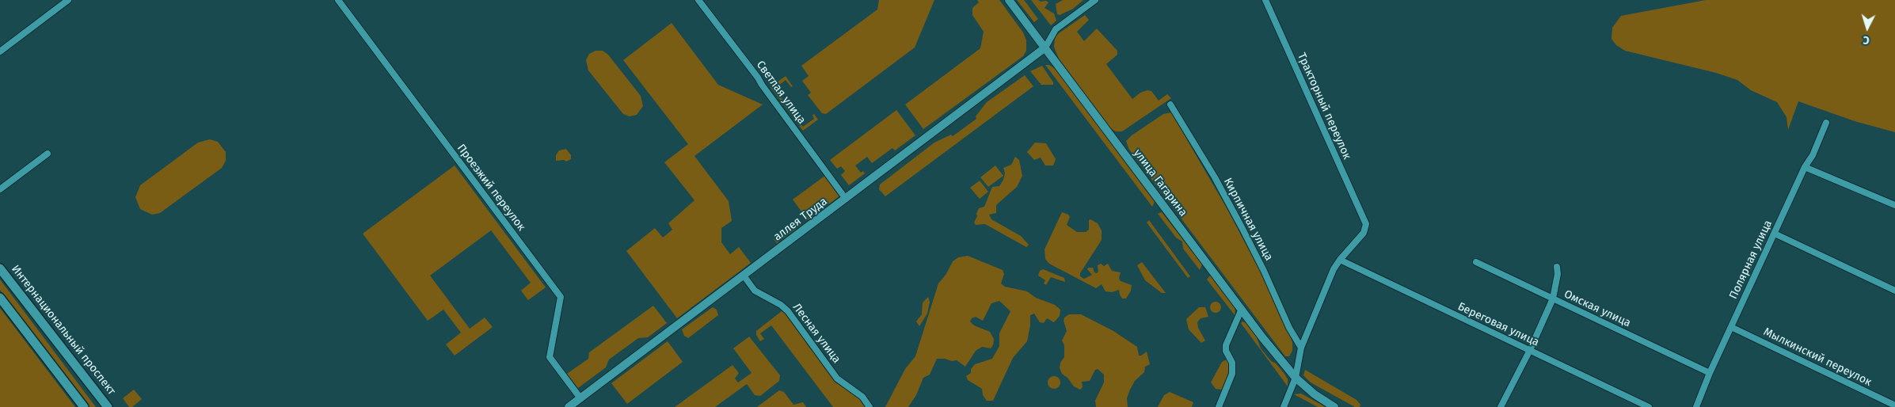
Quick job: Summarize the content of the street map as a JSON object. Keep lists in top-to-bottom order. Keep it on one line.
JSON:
{"streets":{"main road":["Интернациональный проспект"],"street":["Светлая улица","Тракторный переулок","улица Гагарина","Проезжий переулок","аллея Труда","Кирпичная улица","Полярная улица","Омская улица","Береговая улица","Лесная улица","Мылкинский переулок"]},"crossings":[["Светлая улица","аллея Труда"],["Тракторный переулок","Береговая улица"],["улица Гагарина","аллея Труда"],["Проезжий переулок","аллея Труда"],["аллея Труда","Лесная улица"],["Полярная улица","Омская улица"],["Полярная улица","Мылкинский переулок"]],"north":"bottom"}
